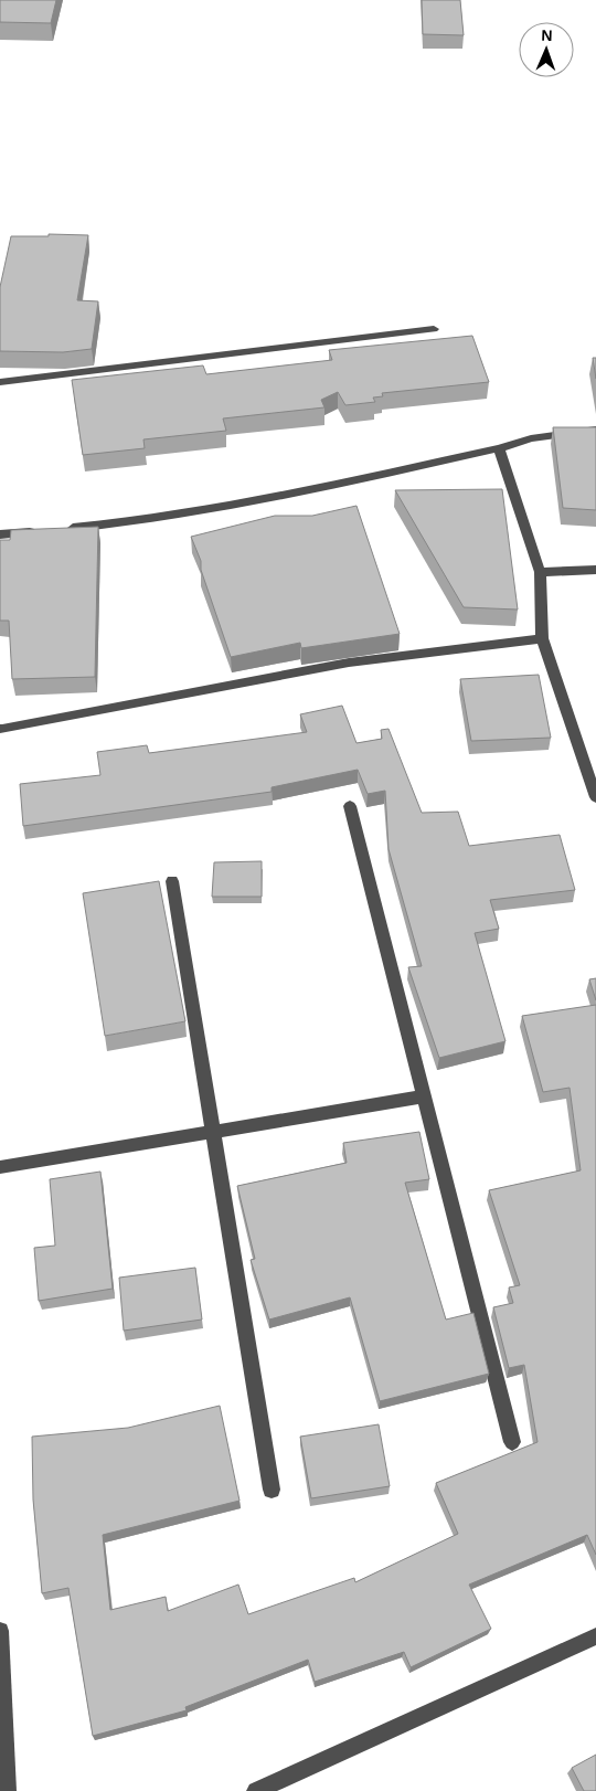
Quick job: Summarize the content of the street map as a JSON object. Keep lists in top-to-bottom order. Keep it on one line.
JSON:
{"north":"top"}
